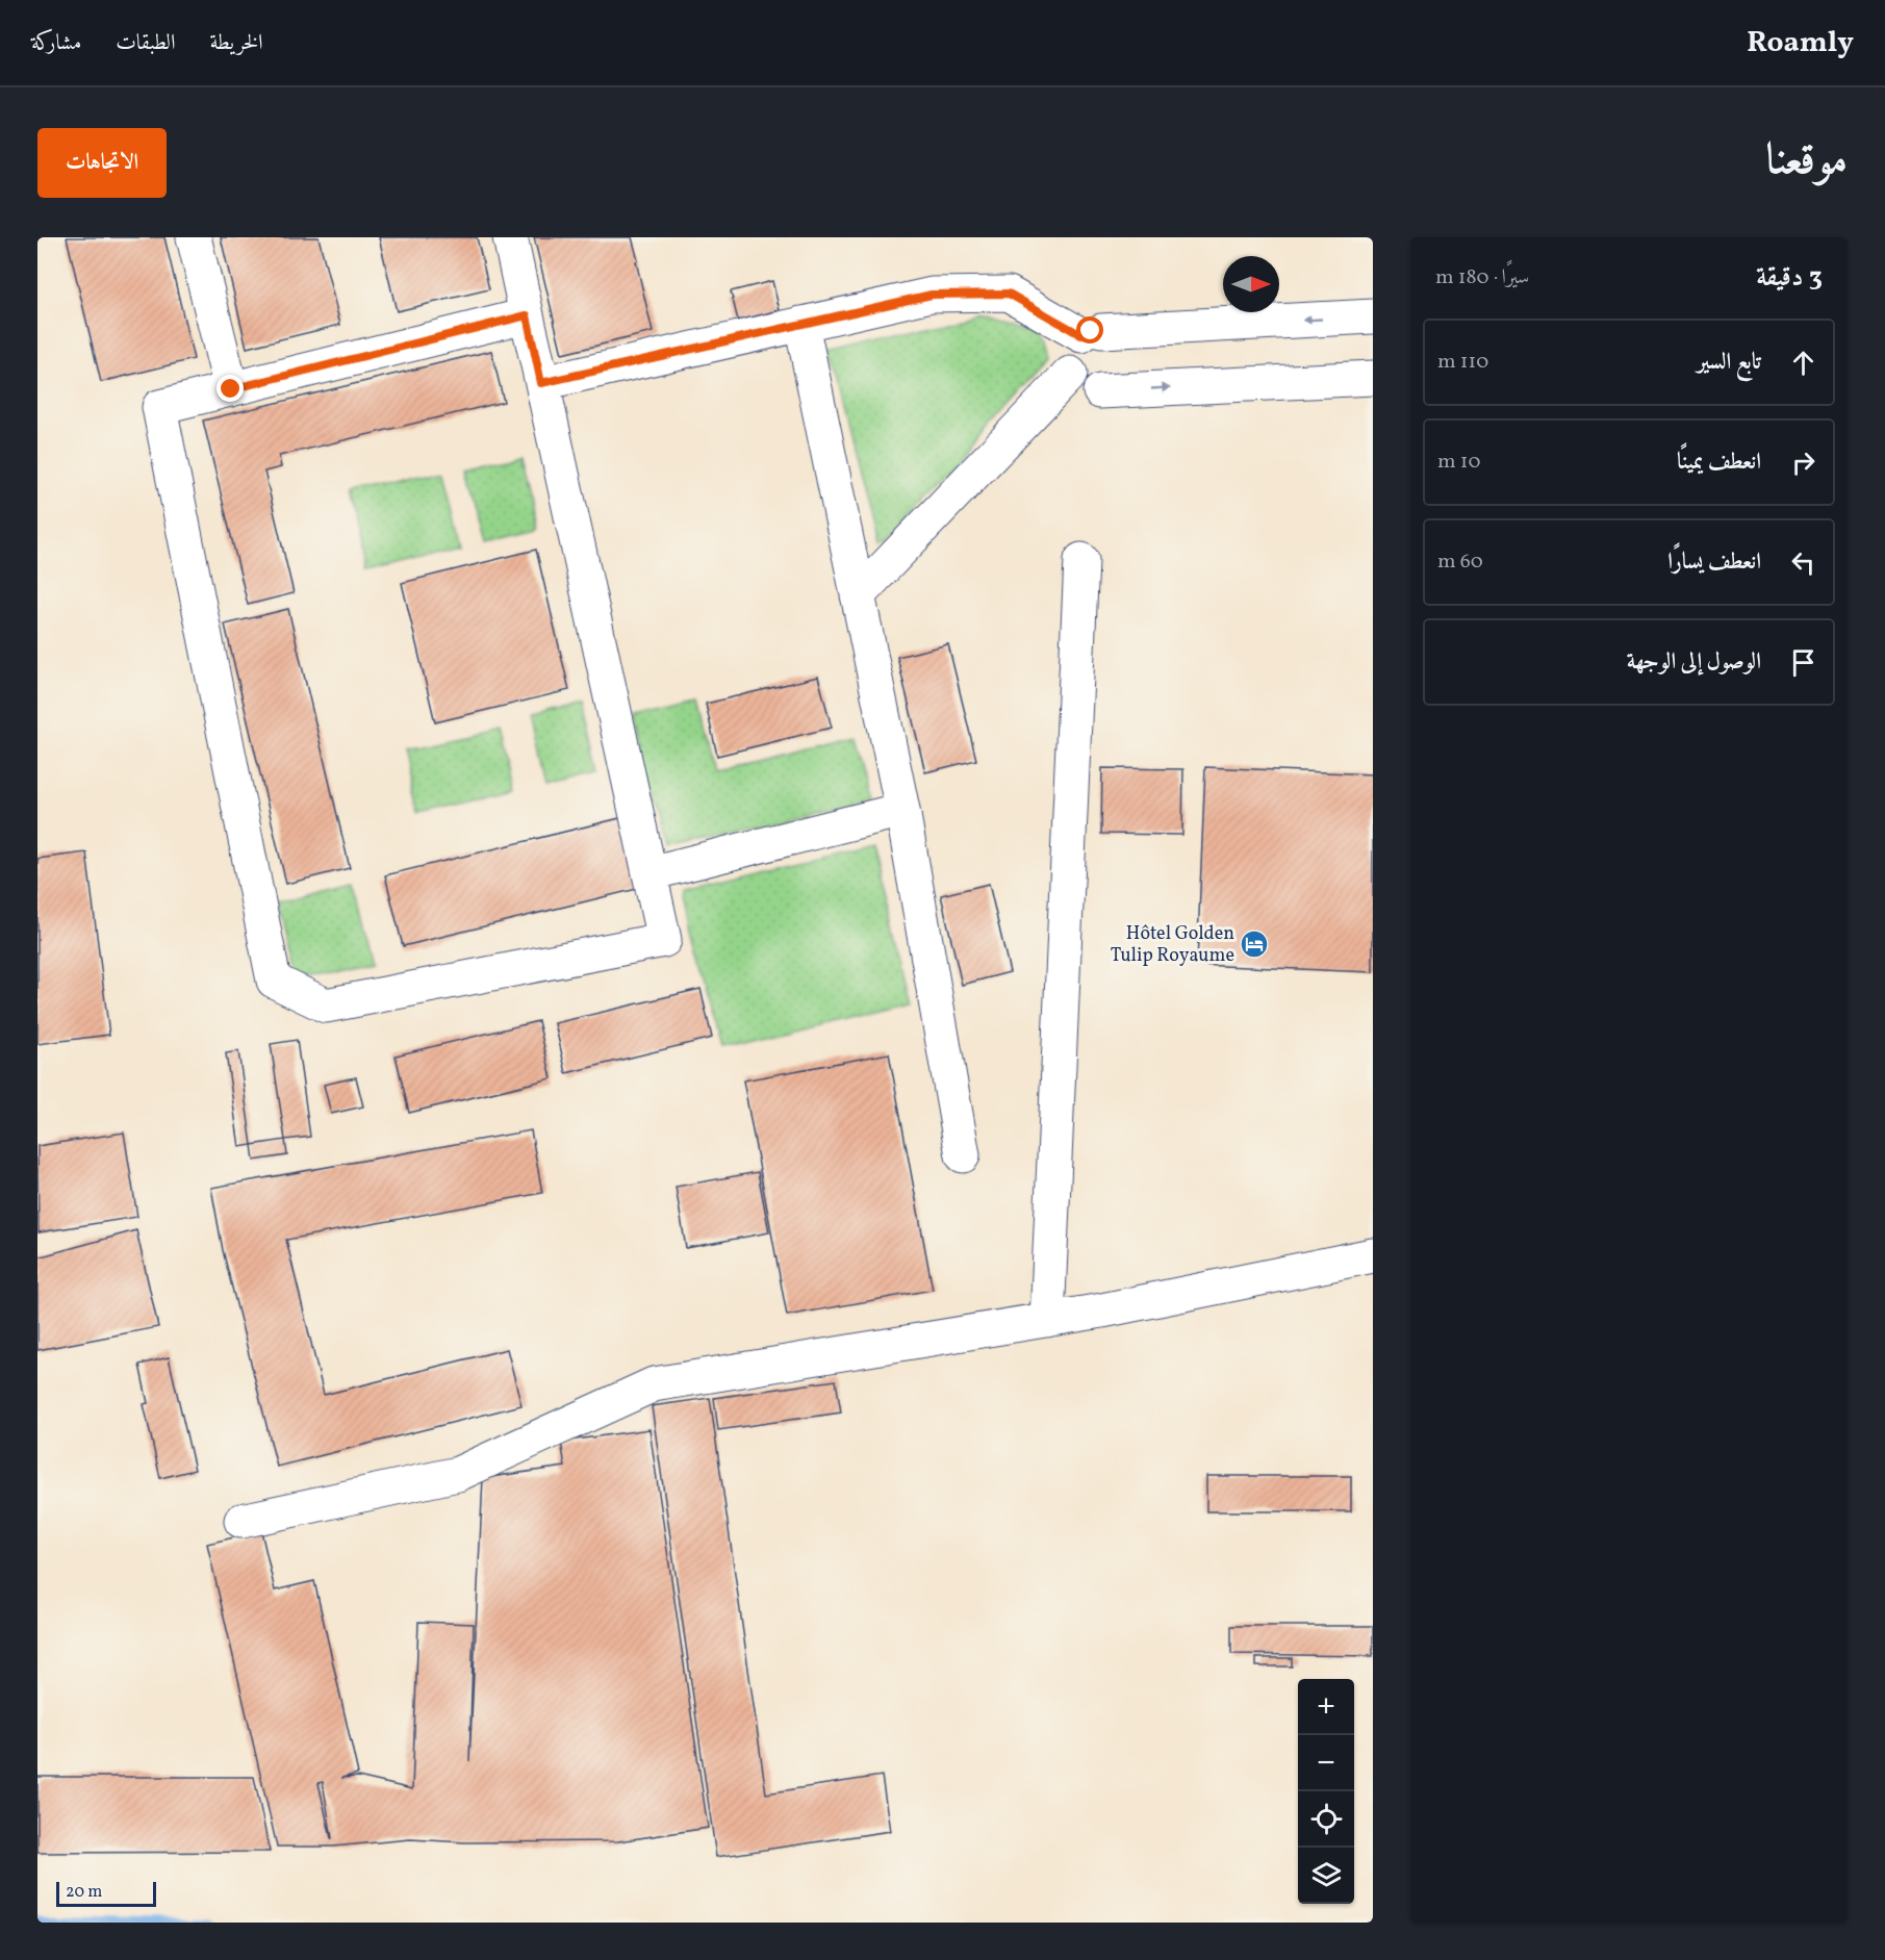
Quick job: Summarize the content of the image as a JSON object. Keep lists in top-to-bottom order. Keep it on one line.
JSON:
{"places":{"hotel":["Hôtel Golden Tulip Royaume"]},"scale_bar":"20 m","north":"right","page":{"header":"Roamly","nav":["الخريطة","الطبقات","مشاركة"],"title":"موقعنا","buttons":"الاتجاهات","heading":["3 دقيقة","سيرًا · 180 m"],"list":[["تابع السير","110 m"],["انعطف يمينًا","10 m"],["انعطف يسارًا","60 m"],"الوصول إلى الوجهة"],"map_buttons":["+","−"],"scale":"20 m"}}
